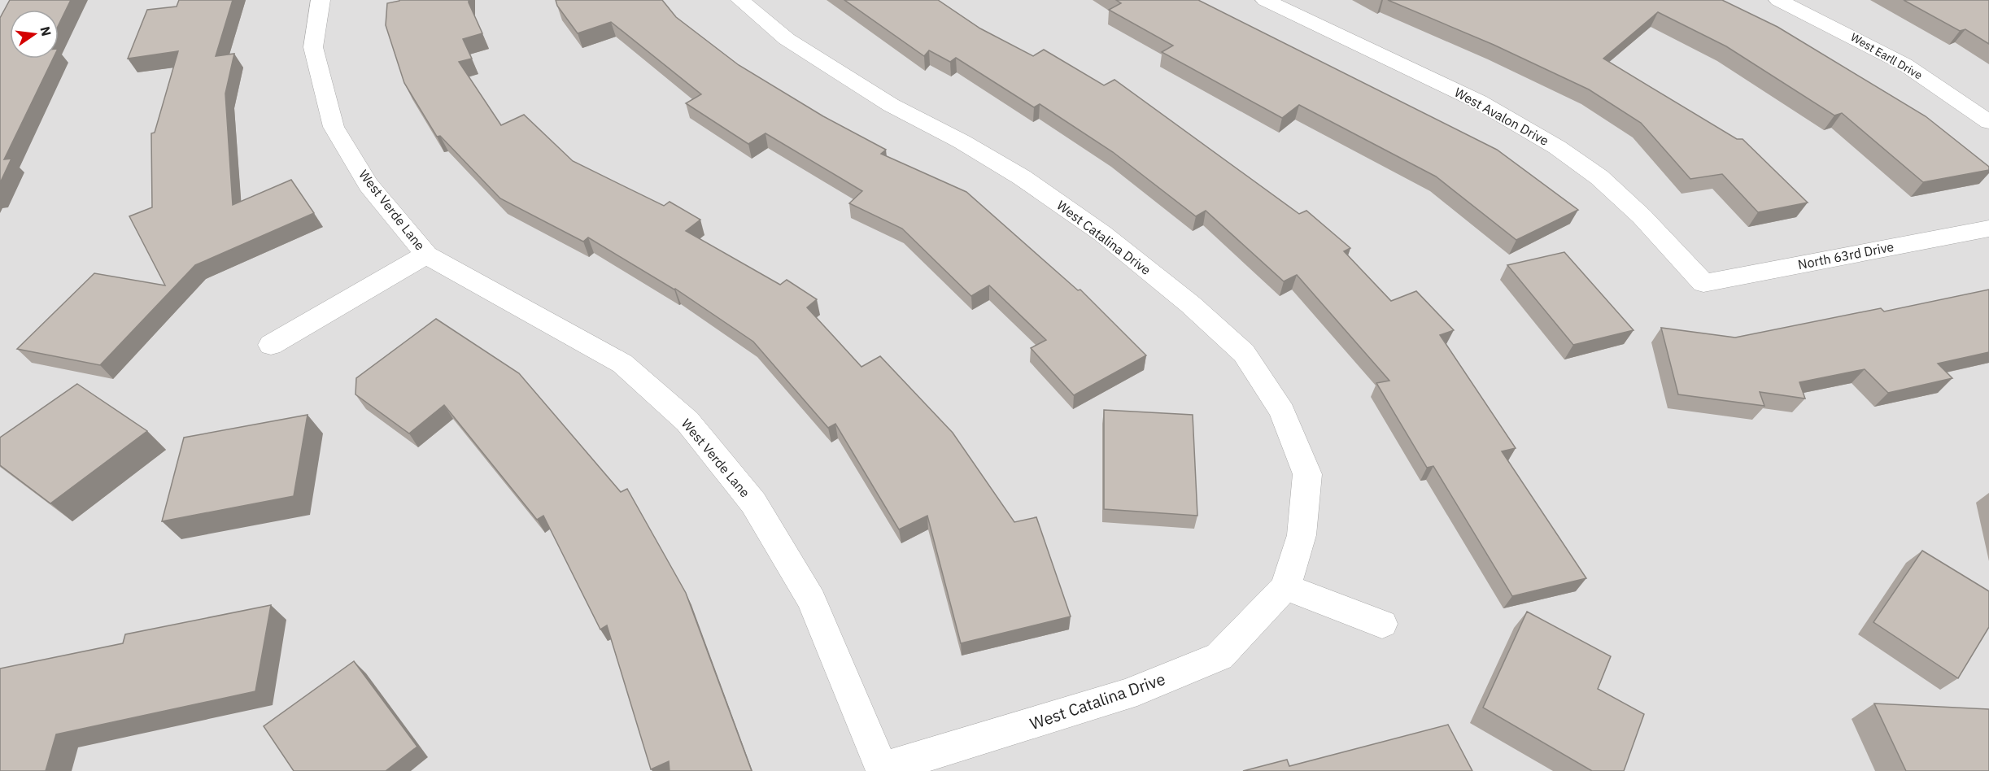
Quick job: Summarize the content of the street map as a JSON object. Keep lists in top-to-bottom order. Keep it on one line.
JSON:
{"streets":{"street":["West Earll Drive","West Avalon Drive","West Verde Lane","West Catalina Drive","North 63rd Drive"]},"crossings":[["West Avalon Drive","North 63rd Drive"],["West Verde Lane","West Catalina Drive"]],"north":"right"}
